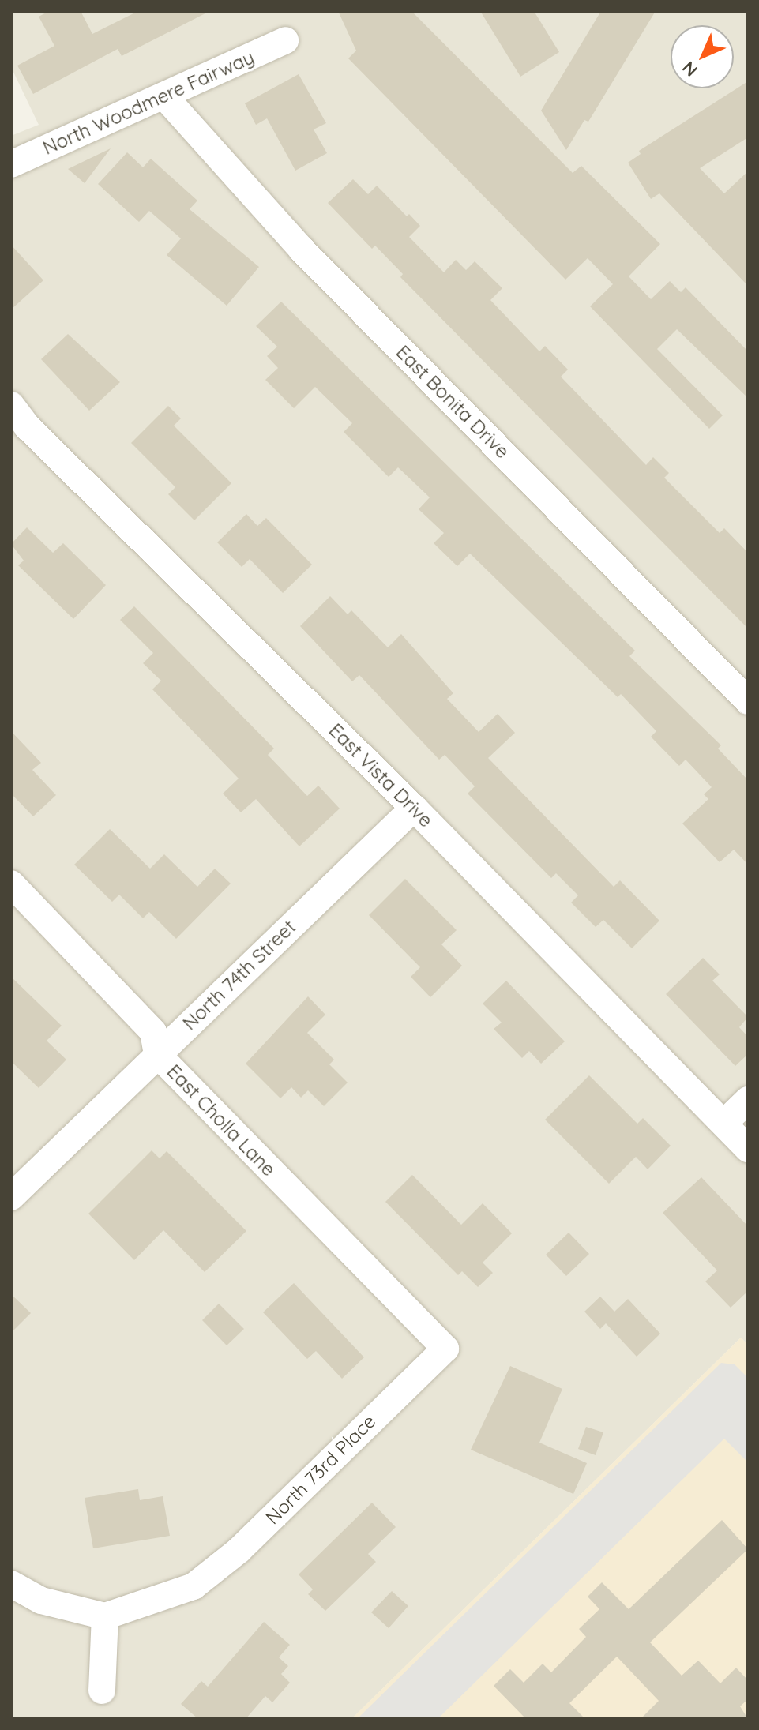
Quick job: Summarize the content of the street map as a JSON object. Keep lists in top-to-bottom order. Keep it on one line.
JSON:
{"streets":{"street":["North Woodmere Fairway","East Bonita Drive","East Vista Drive","North 74th Street","East Cholla Lane","North 73rd Place"]},"crossings":[["North Woodmere Fairway","East Bonita Drive"],["East Vista Drive","North 74th Street"],["North 74th Street","East Cholla Lane"],["East Cholla Lane","North 73rd Place"]],"north":"bottom left"}
